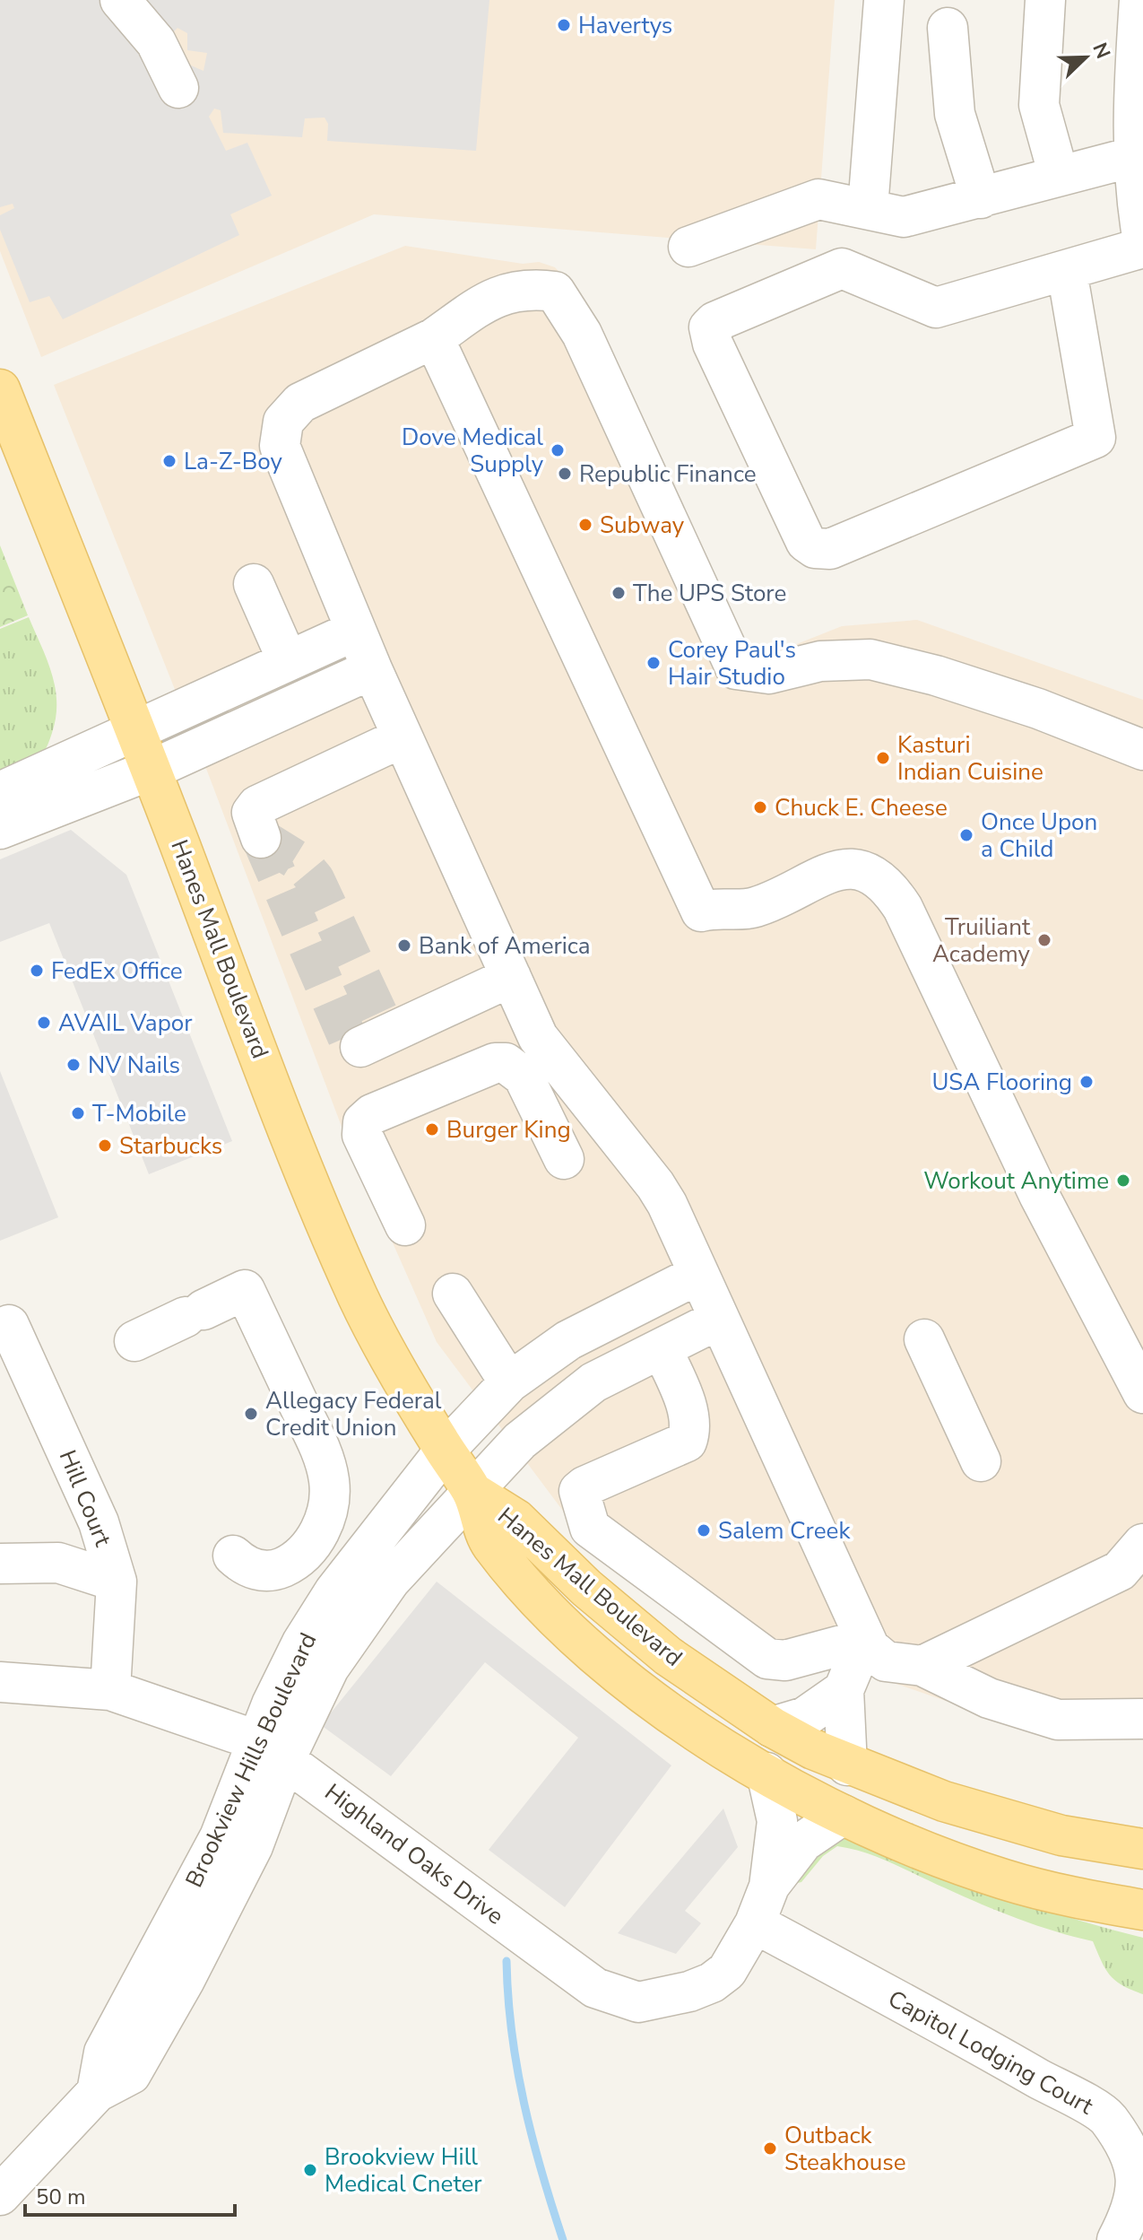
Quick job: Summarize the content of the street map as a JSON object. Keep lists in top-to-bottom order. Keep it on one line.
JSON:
{"streets":{"main road":["Hanes Mall Boulevard"],"street":["Hill Court","Brookview Hills Boulevard","Highland Oaks Drive","Capitol Lodging Court"]},"crossings":[["Hanes Mall Boulevard","Brookview Hills Boulevard"],["Hanes Mall Boulevard","Highland Oaks Drive"],["Hill Court","Highland Oaks Drive"],["Brookview Hills Boulevard","Highland Oaks Drive"],["Highland Oaks Drive","Capitol Lodging Court"]],"places":["Havertys","Dove Medical Supply","La-Z-Boy","Republic Finance","Subway","The UPS Store","Corey Paul's Hair Studio","Kasturi Indian Cuisine","Chuck E. Cheese","Once Upon a Child","Truiliant Academy","Bank of America","FedEx Office","AVAIL Vapor","NV Nails","USA Flooring","T-Mobile","Burger King","Starbucks","Workout Anytime","Allegacy Federal Credit Union","Salem Creek","Outback Steakhouse","Brookview Hill Medical Cneter"],"scale_bar":"50 m","north":"top right"}
